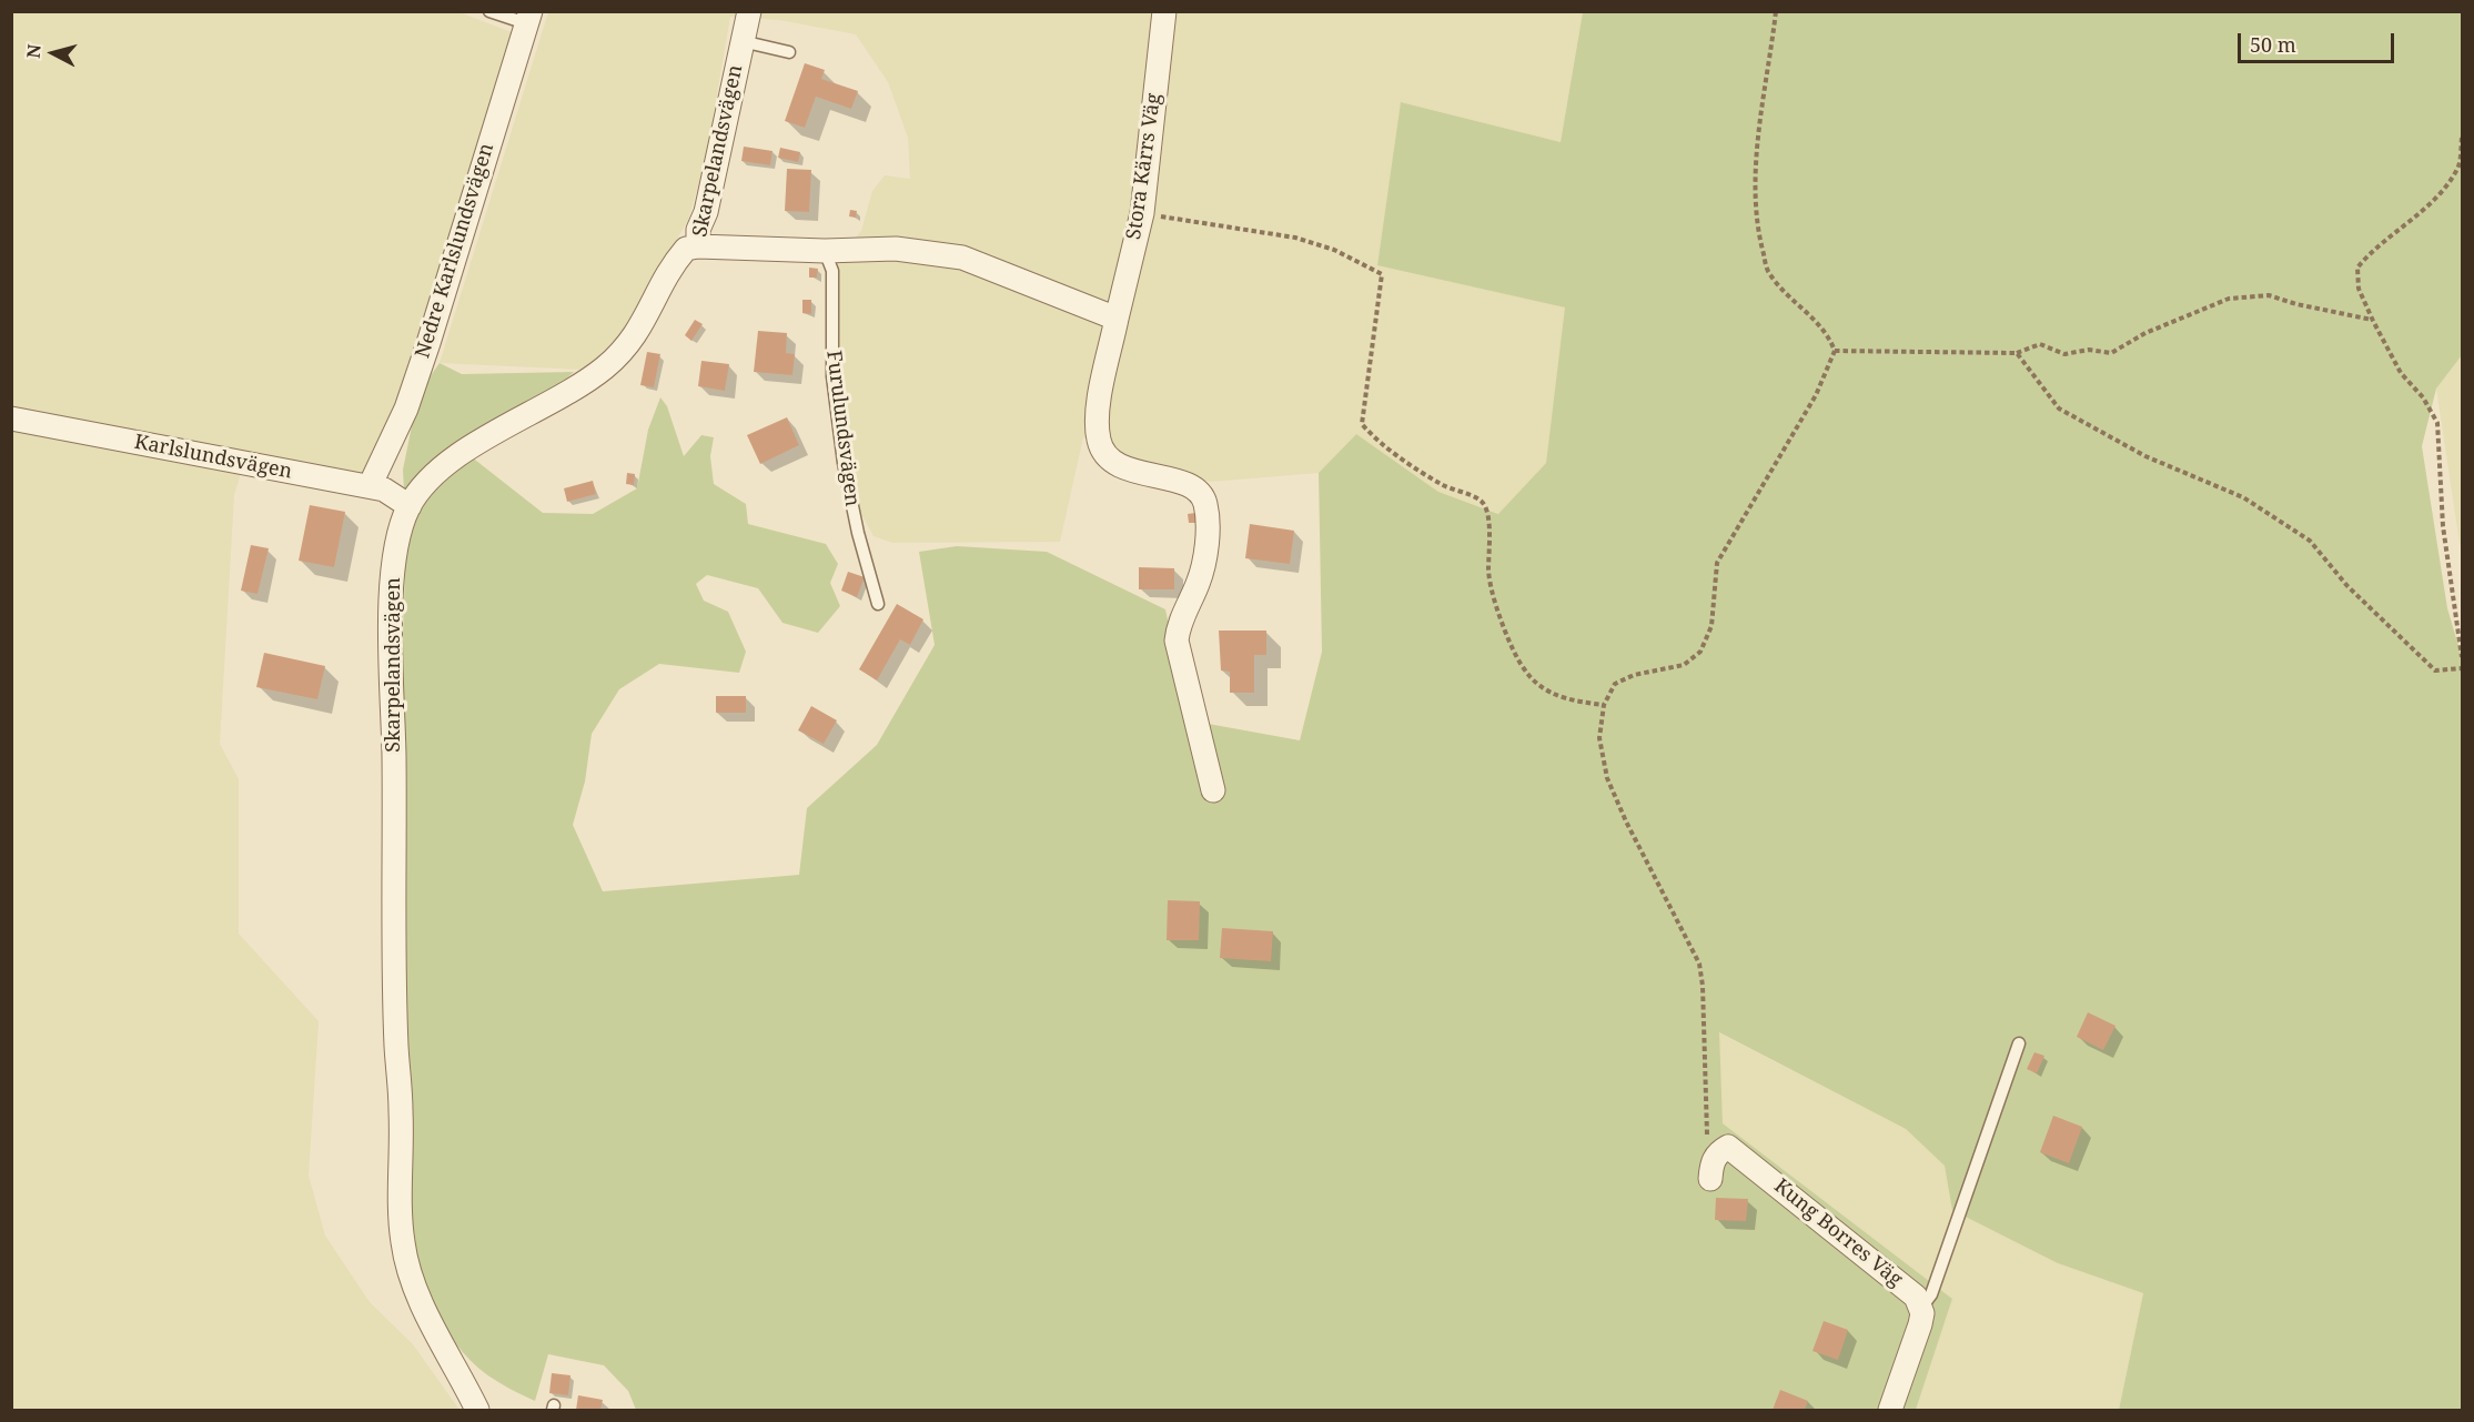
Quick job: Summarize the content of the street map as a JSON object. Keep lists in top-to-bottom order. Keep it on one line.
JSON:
{"streets":{"street":["Skarpelandsvägen","Stora Kärrs Väg","Nedre Karlslundsvägen","Karlslundsvägen","Kung Borres Väg"],"lane":["Furulundsvägen"]},"crossings":[["Skarpelandsvägen","Karlslundsvägen"],["Nedre Karlslundsvägen","Karlslundsvägen"]],"scale_bar":"50 m","north":"left"}
